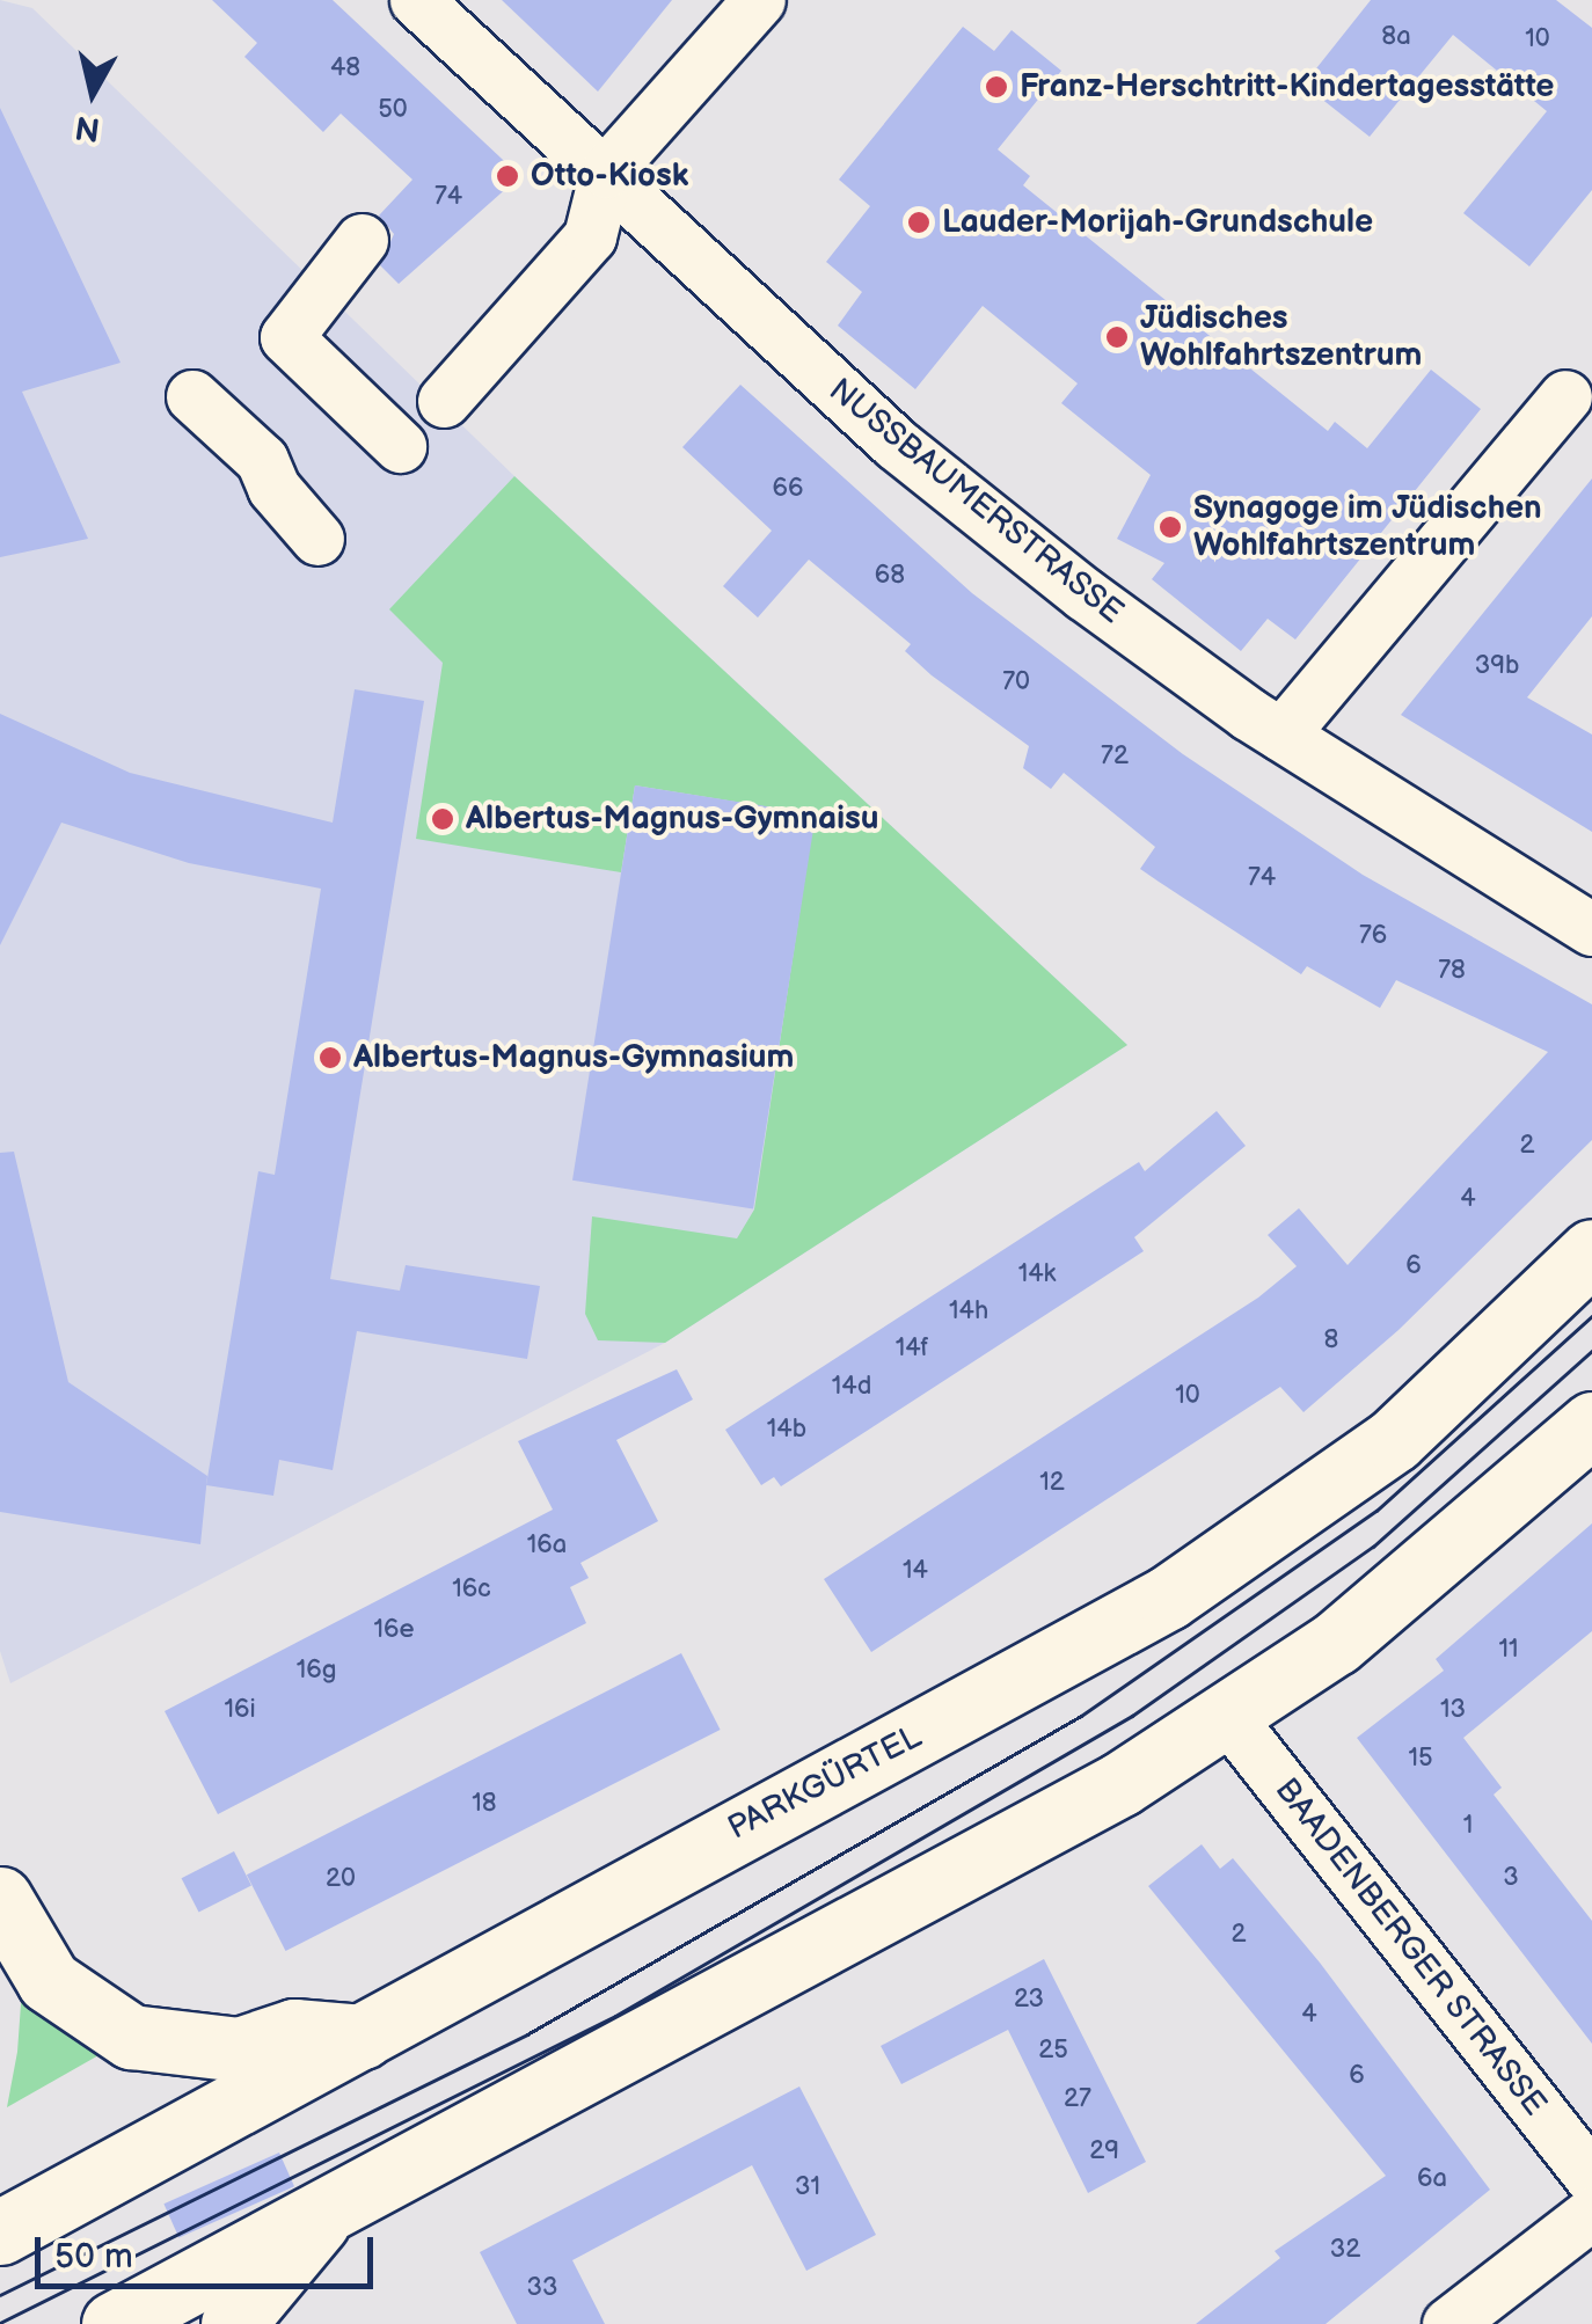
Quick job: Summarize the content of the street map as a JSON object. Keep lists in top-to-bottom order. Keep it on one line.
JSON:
{"streets":{"main road":["PARKGÜRTEL"],"street":["NUSSBAUMERSTRASSE","BAADENBERGER STRASSE"]},"places":["Franz-Herschtritt-Kindertagesstätte","Otto-Kiosk","Lauder-Morijah-Grundschule","Jüdisches Wohlfahrtszentrum","Synagoge im Jüdischen Wohlfahrtszentrum","Albertus-Magnus-Gymnaisu","Albertus-Magnus-Gymnasium"],"house_numbers":["8a","10","48","50","74","66","68","39b","70","72","74","76","78","2","4","6","14k","14h","8","14f","14d","10","14b","12","16a","14","16c","16e","11","16g","16i","13","15","18","1","3","20","2","23","4","25","6","27","29","6a","31","32","33"],"scale_bar":"50 m","north":"bottom"}
